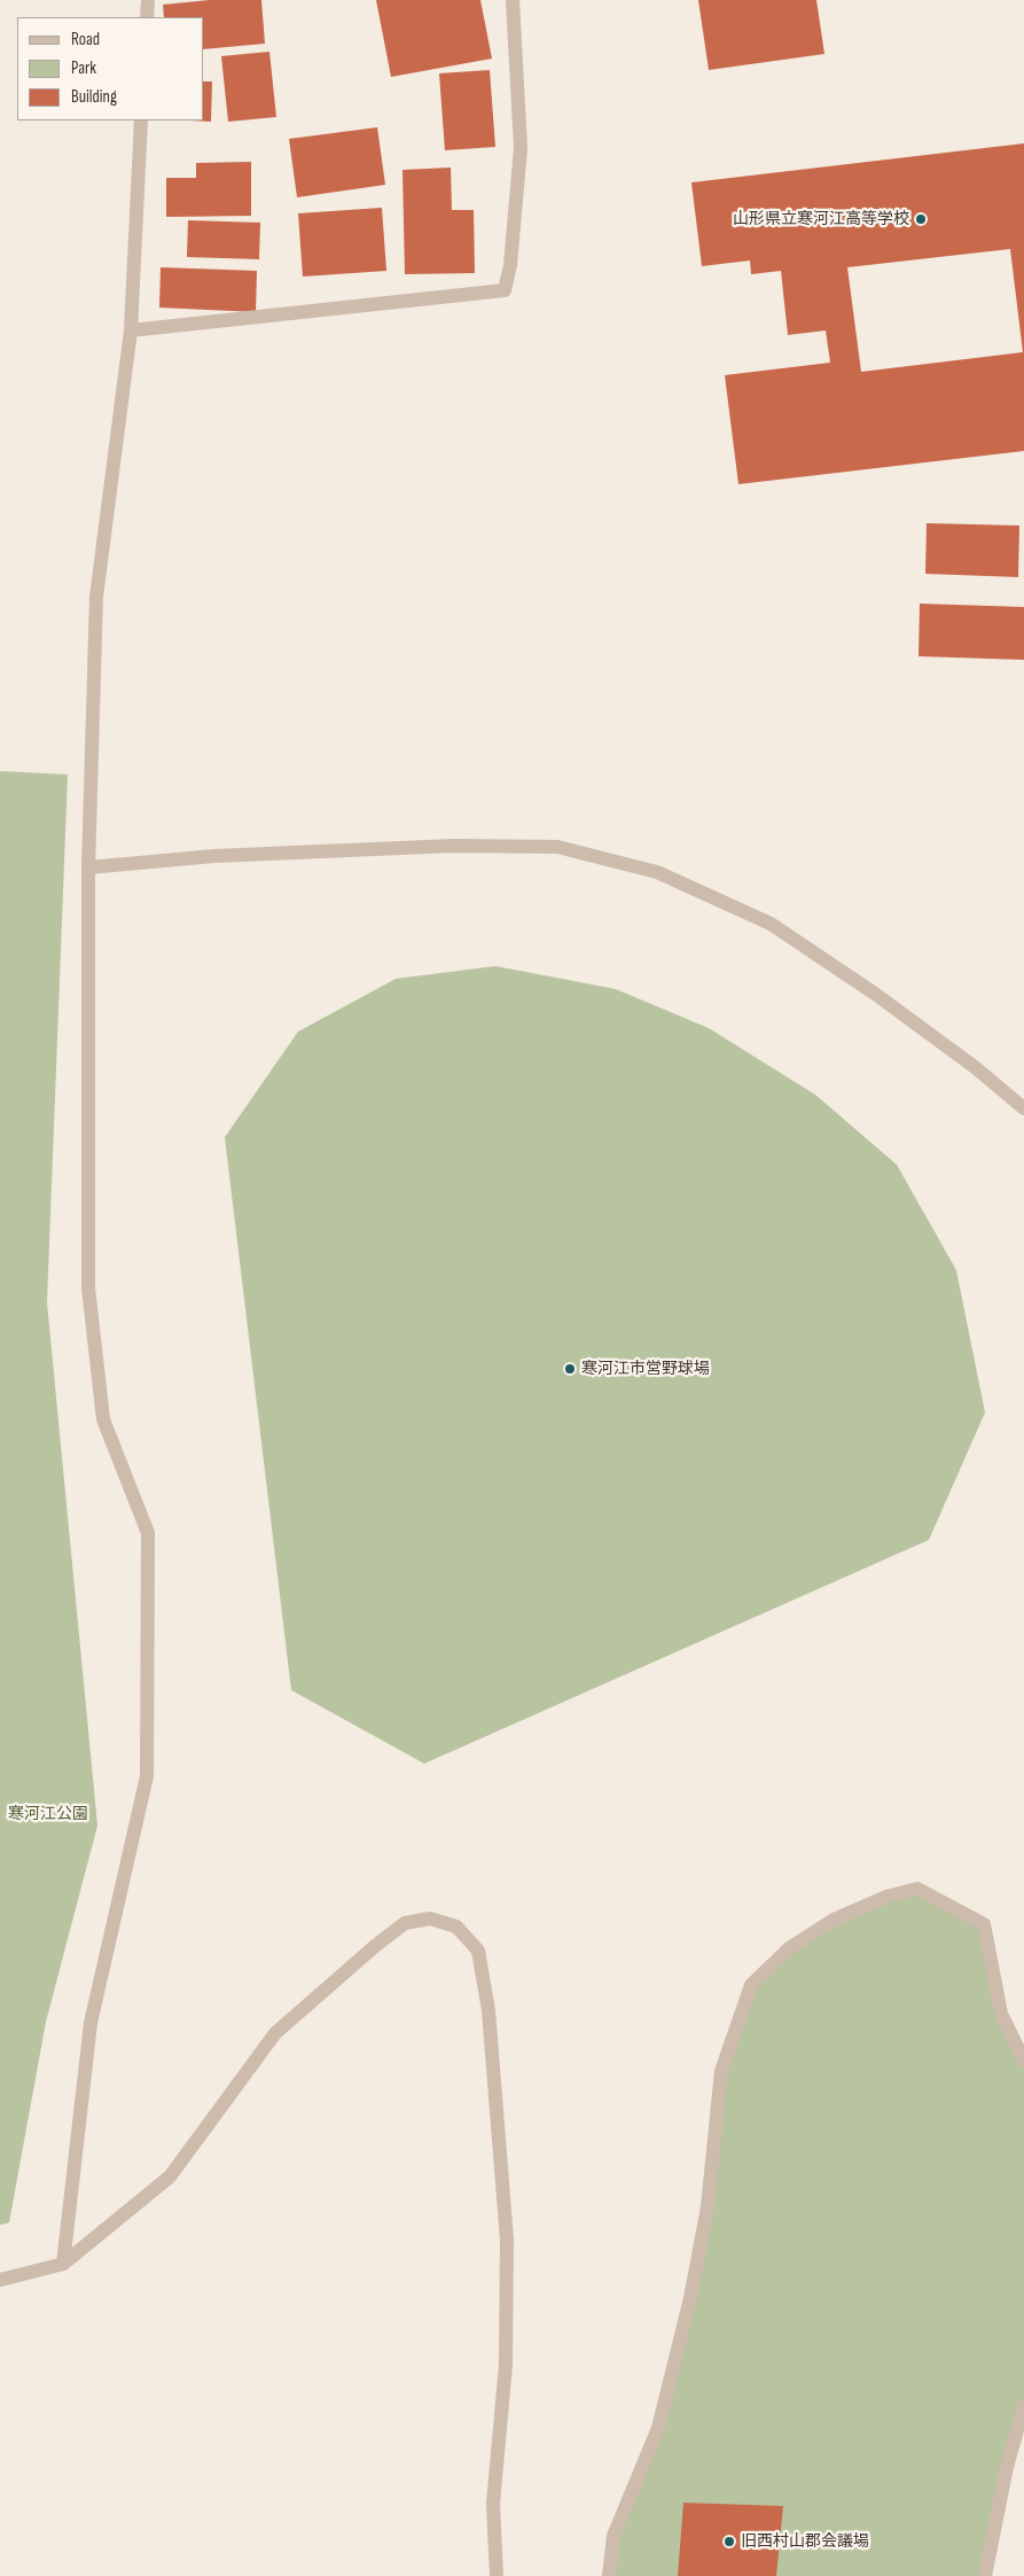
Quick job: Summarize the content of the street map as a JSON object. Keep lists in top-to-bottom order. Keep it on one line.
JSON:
{"parks":["寒河江公園"],"places":["山形県立寒河江高等学校","寒河江市営野球場","旧西村山郡会議場"],"legend":["Road","Park","Building"]}
